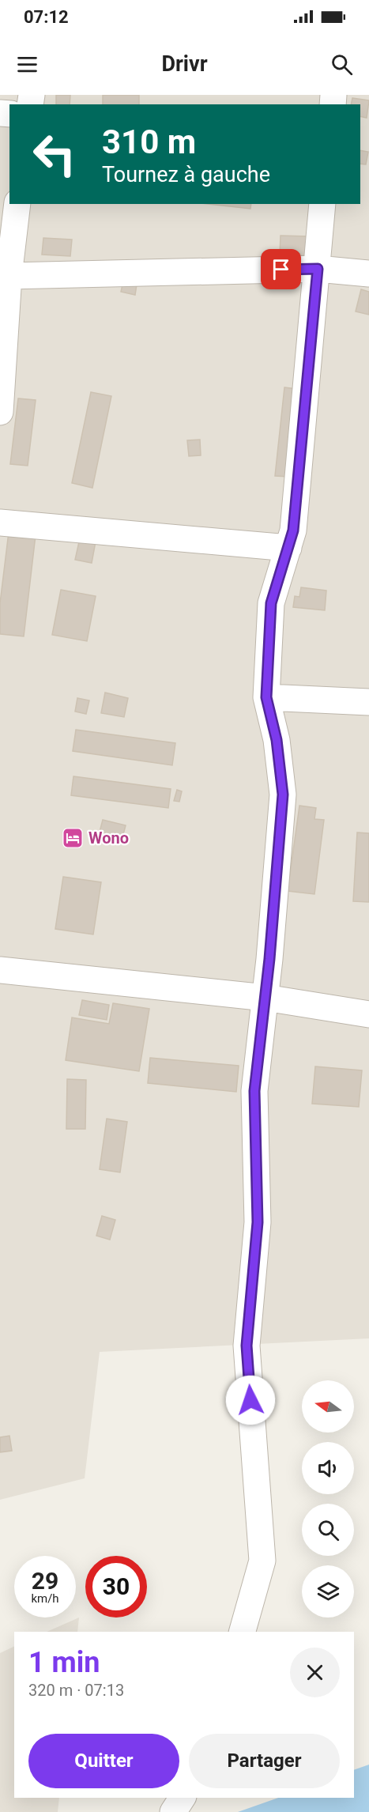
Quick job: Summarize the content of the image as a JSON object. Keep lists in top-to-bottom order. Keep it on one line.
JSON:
{"places":{"hotel":["Wono"]},"north":"left","page":{"status":"07:12","header":"Drivr","turn":["310 m","Tournez à gauche"],"speed":"29 km/h","limit":"30","heading":["1 min","320 m · 07:13"],"buttons":["Quitter","Partager"]}}
